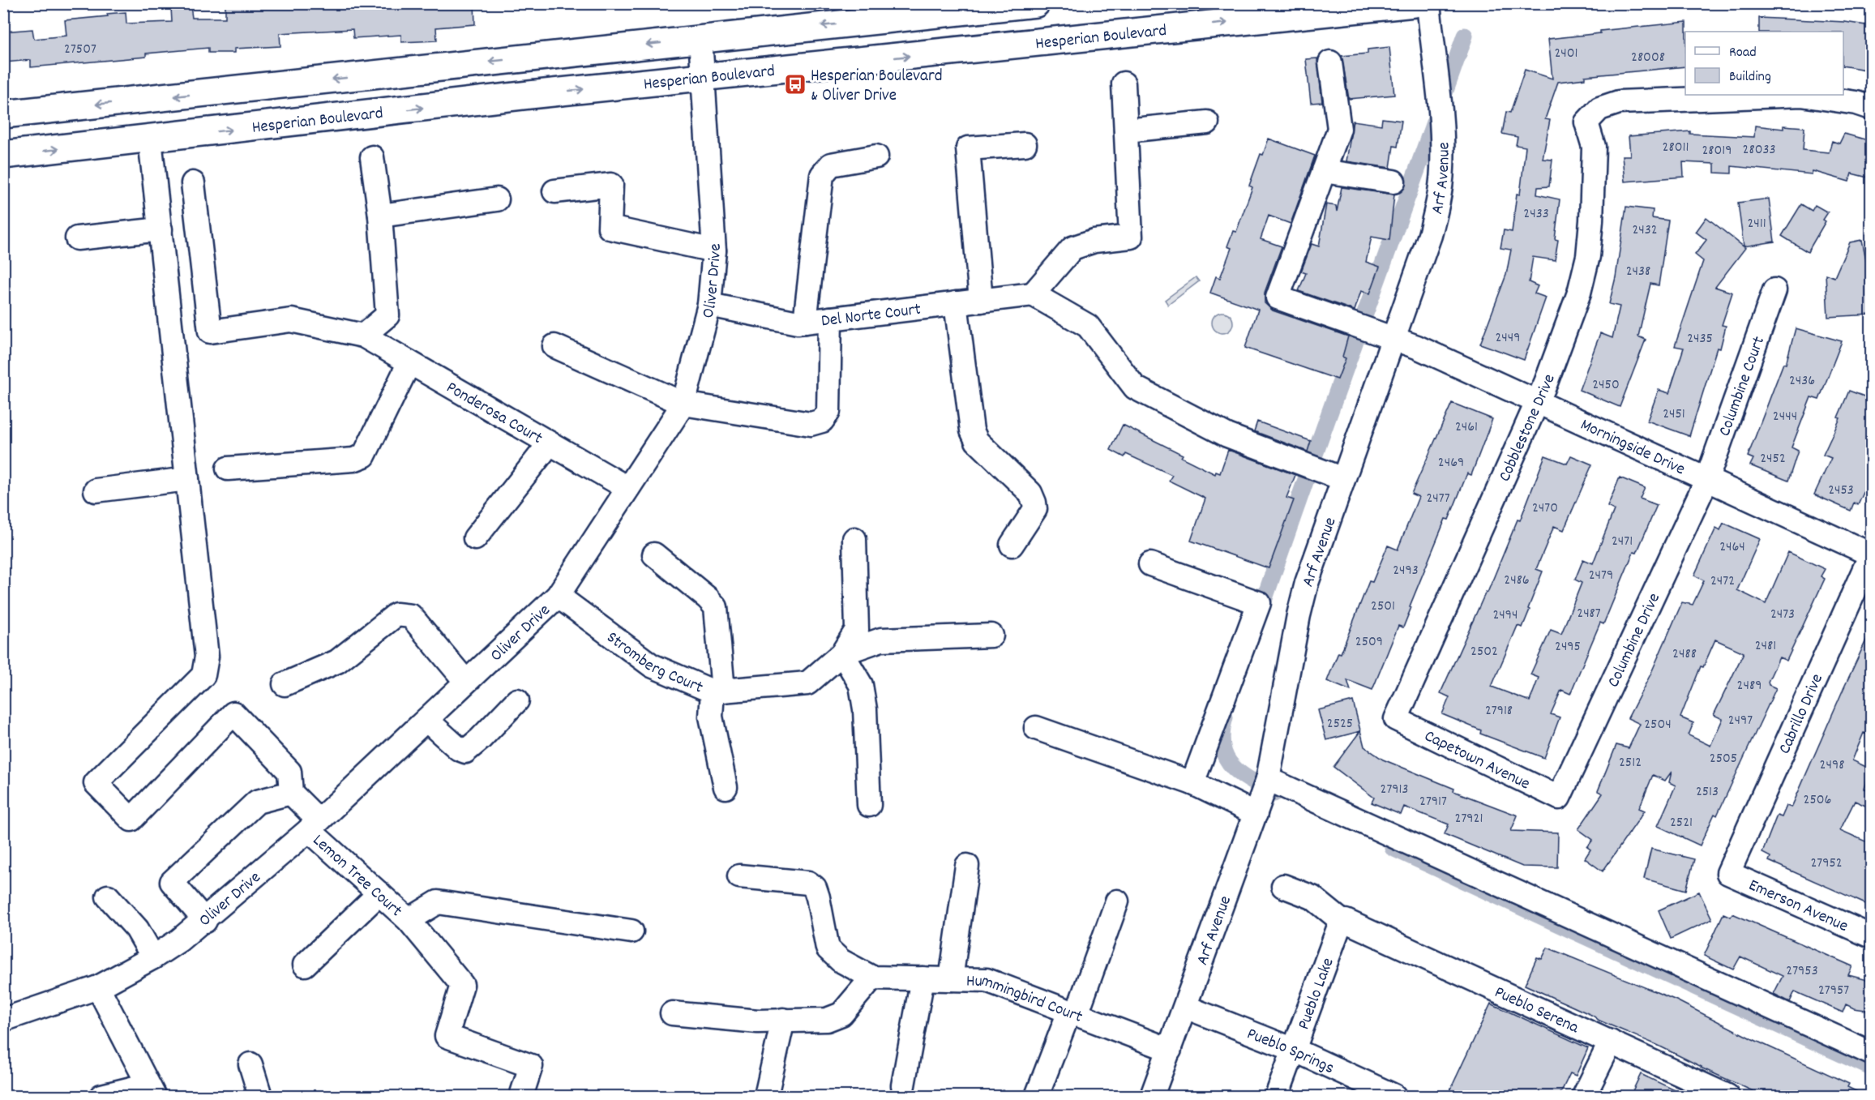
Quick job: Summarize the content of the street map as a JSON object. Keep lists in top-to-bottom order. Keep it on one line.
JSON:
{"streets":{"main road":["Hesperian Boulevard"],"street":["Arf Avenue","Oliver Drive","Del Norte Court","Columbine Court","Ponderosa Court","Cobblestone Drive","Morningside Drive","Columbine Drive","Stromberg Court","Cabrillo Drive","Capetown Avenue","Lemon Tree Court","Emerson Avenue","Pueblo Lake","Hummingbird Court","Pueblo Serena","Pueblo Springs"]},"crossings":[["Hesperian Boulevard","Oliver Drive"],["Arf Avenue","Morningside Drive"],["Arf Avenue","Hummingbird Court"],["Arf Avenue","Pueblo Springs"],["Oliver Drive","Del Norte Court"],["Oliver Drive","Ponderosa Court"],["Oliver Drive","Stromberg Court"],["Oliver Drive","Lemon Tree Court"],["Columbine Court","Morningside Drive"],["Columbine Court","Columbine Drive"],["Cobblestone Drive","Morningside Drive"],["Cobblestone Drive","Capetown Avenue"],["Morningside Drive","Columbine Drive"],["Morningside Drive","Cabrillo Drive"],["Columbine Drive","Capetown Avenue"],["Cabrillo Drive","Emerson Avenue"],["Pueblo Lake","Pueblo Serena"],["Pueblo Lake","Pueblo Springs"]],"places":{"bus stop":["Hesperian Boulevard & Oliver Drive"]},"house_numbers":["27507","2401","28008","28011","28033","28019","2433","2411","2432","2438","2449","2435","2436","2450","2451","2444","2461","2452","2469","2453","2477","2470","2471","2464","2493","2479","2486","2472","2501","2487","2473","2494","2509","2481","2495","2502","2488","2489","27918","2497","2525","2504","2505","2512","2498","27913","2513","2506","27917","27921","2521","27952","27953","27957"],"legend":["Road","Building"]}
